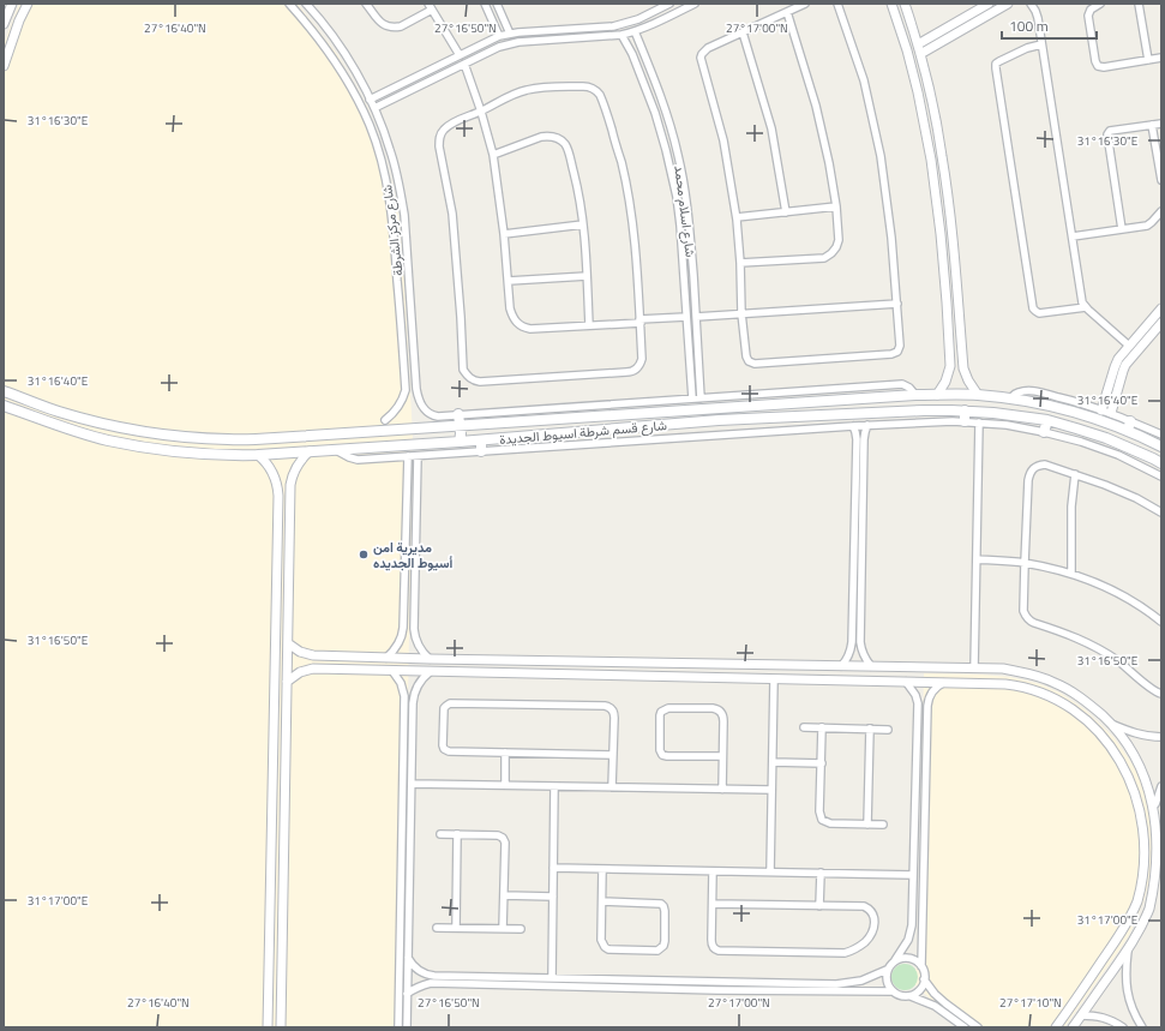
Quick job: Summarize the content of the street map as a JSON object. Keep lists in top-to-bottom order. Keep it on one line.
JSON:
{"streets":{"main road":["شارع قسم شرطة اسيوط الجديدة"],"street":["شارع اسلام محمد","شارع مركز الشرطة"]},"places":["مديرية امن أسيوط الجديده"],"scale_bar":"100 m","coordinates":["27°16'40\"N","27°16'50\"N","27°17'00\"N","31°16'30\"E","31°16'40\"E","31°16'50\"E","31°17'00\"E","27°17'10\"N"]}
